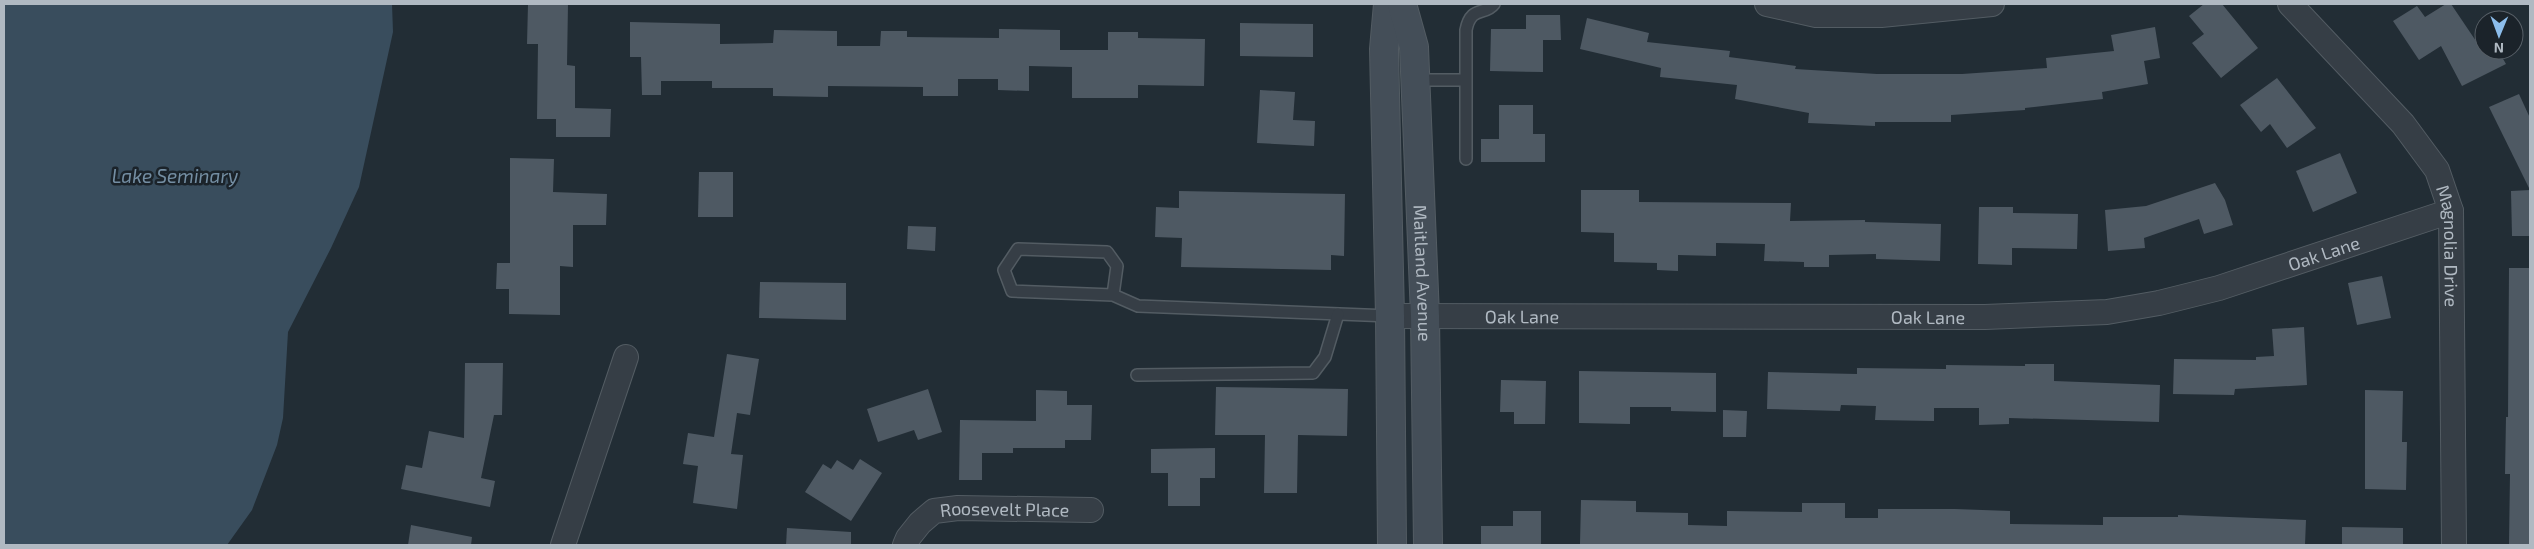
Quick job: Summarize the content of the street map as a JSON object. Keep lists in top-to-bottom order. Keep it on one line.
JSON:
{"streets":{"main road":["Maitland Avenue"],"street":["Magnolia Drive","Oak Lane","Roosevelt Place"]},"crossings":[["Magnolia Drive","Oak Lane"],["Oak Lane","Maitland Avenue"]],"water":["Lake Seminary"],"north":"bottom"}
